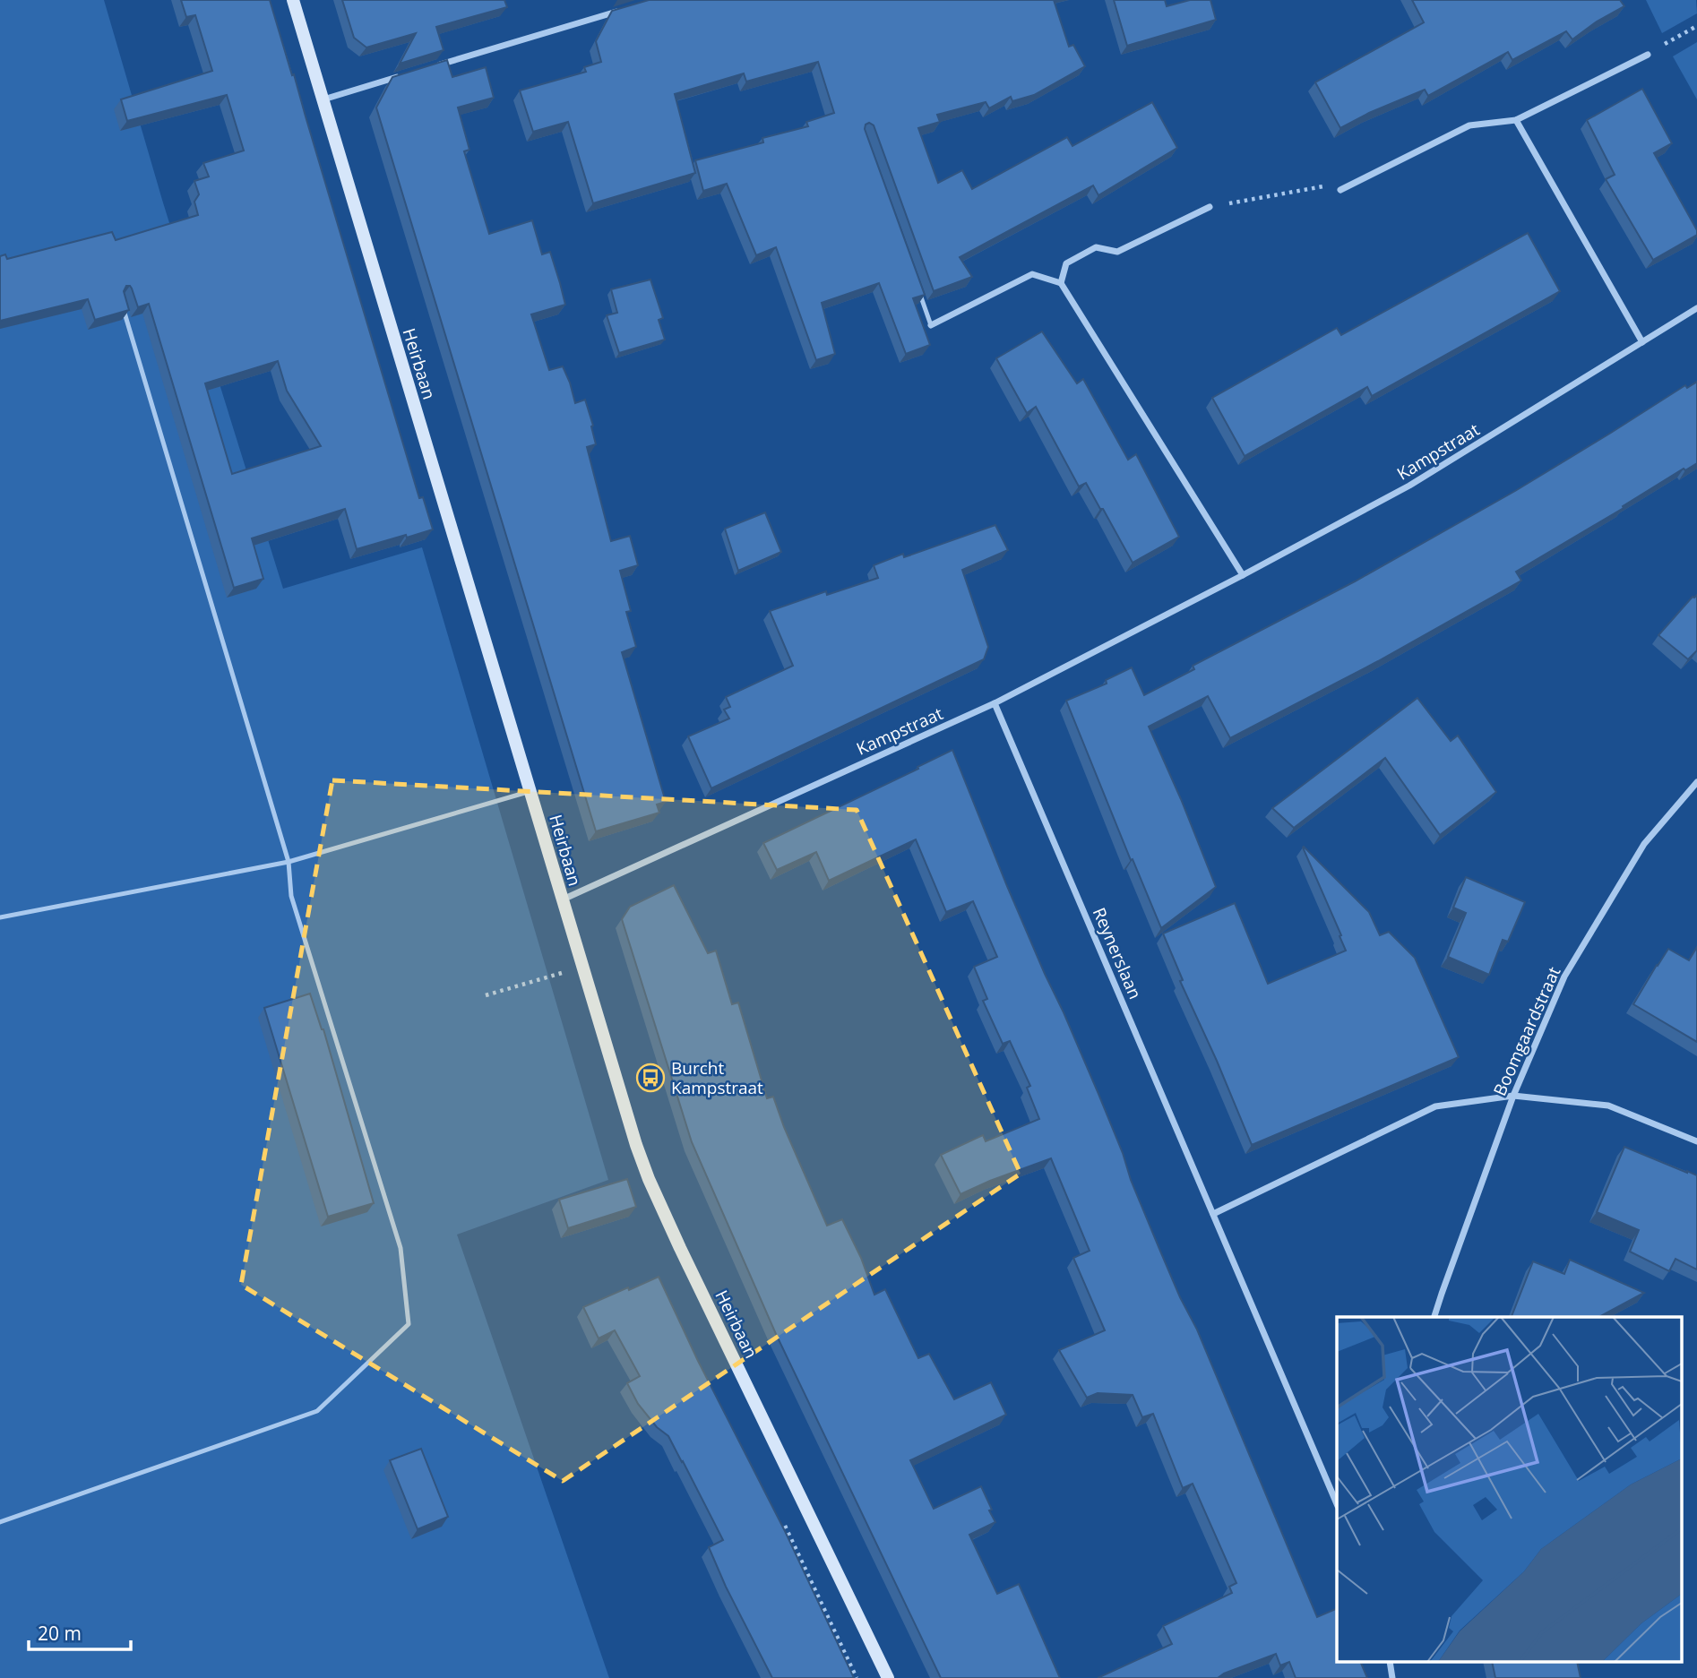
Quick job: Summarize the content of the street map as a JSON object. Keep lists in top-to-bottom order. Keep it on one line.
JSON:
{"streets":{"street":["Heirbaan","Kampstraat","Reynerslaan","Boomgaardstraat"]},"crossings":[["Heirbaan","Kampstraat"],["Kampstraat","Reynerslaan"]],"places":{"bus stop":["Burcht Kampstraat"]},"scale_bar":"20 m"}
